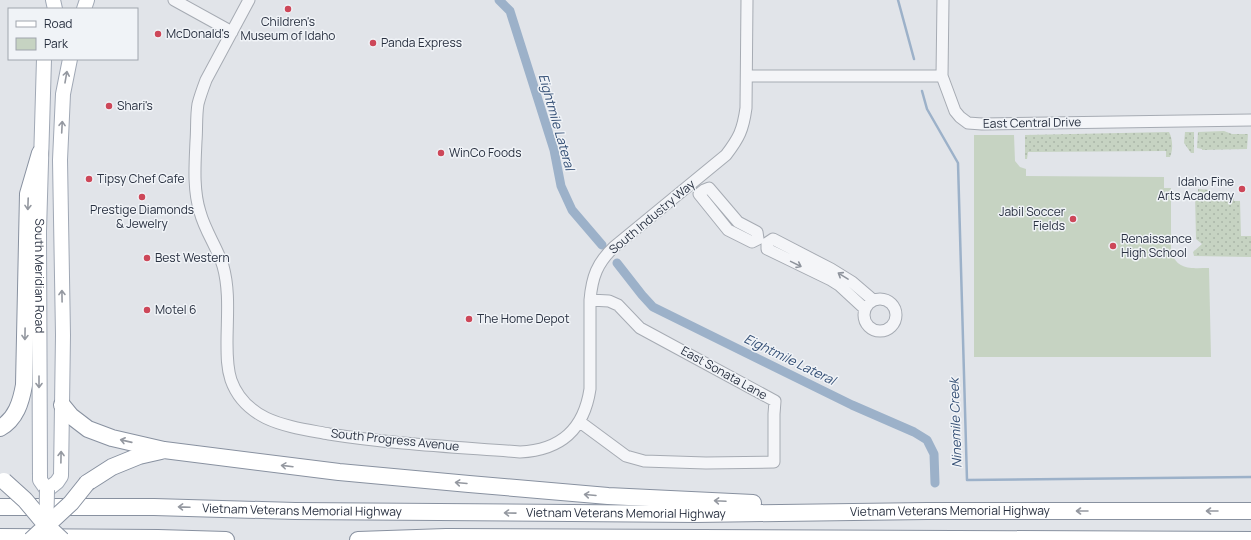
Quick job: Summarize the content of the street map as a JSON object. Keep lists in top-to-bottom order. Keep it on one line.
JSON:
{"streets":{"highway":["Vietnam Veterans Memorial Highway"],"main road":["South Meridian Road"],"street":["East Central Drive","South Industry Way","East Sonata Lane","South Progress Avenue"]},"crossings":[["South Industry Way","East Sonata Lane"],["South Industry Way","South Progress Avenue"]],"water":["Eightmile Lateral","Ninemile Creek"],"places":["Children's Museum of Idaho","McDonald's","Panda Express","Shari's","WinCo Foods","Tipsy Chef Cafe","Idaho Fine Arts Academy","Prestige Diamonds & Jewelry","Jabil Soccer Fields","Renaissance High School","Best Western","Motel 6","The Home Depot"],"legend":["Road","Park"]}
